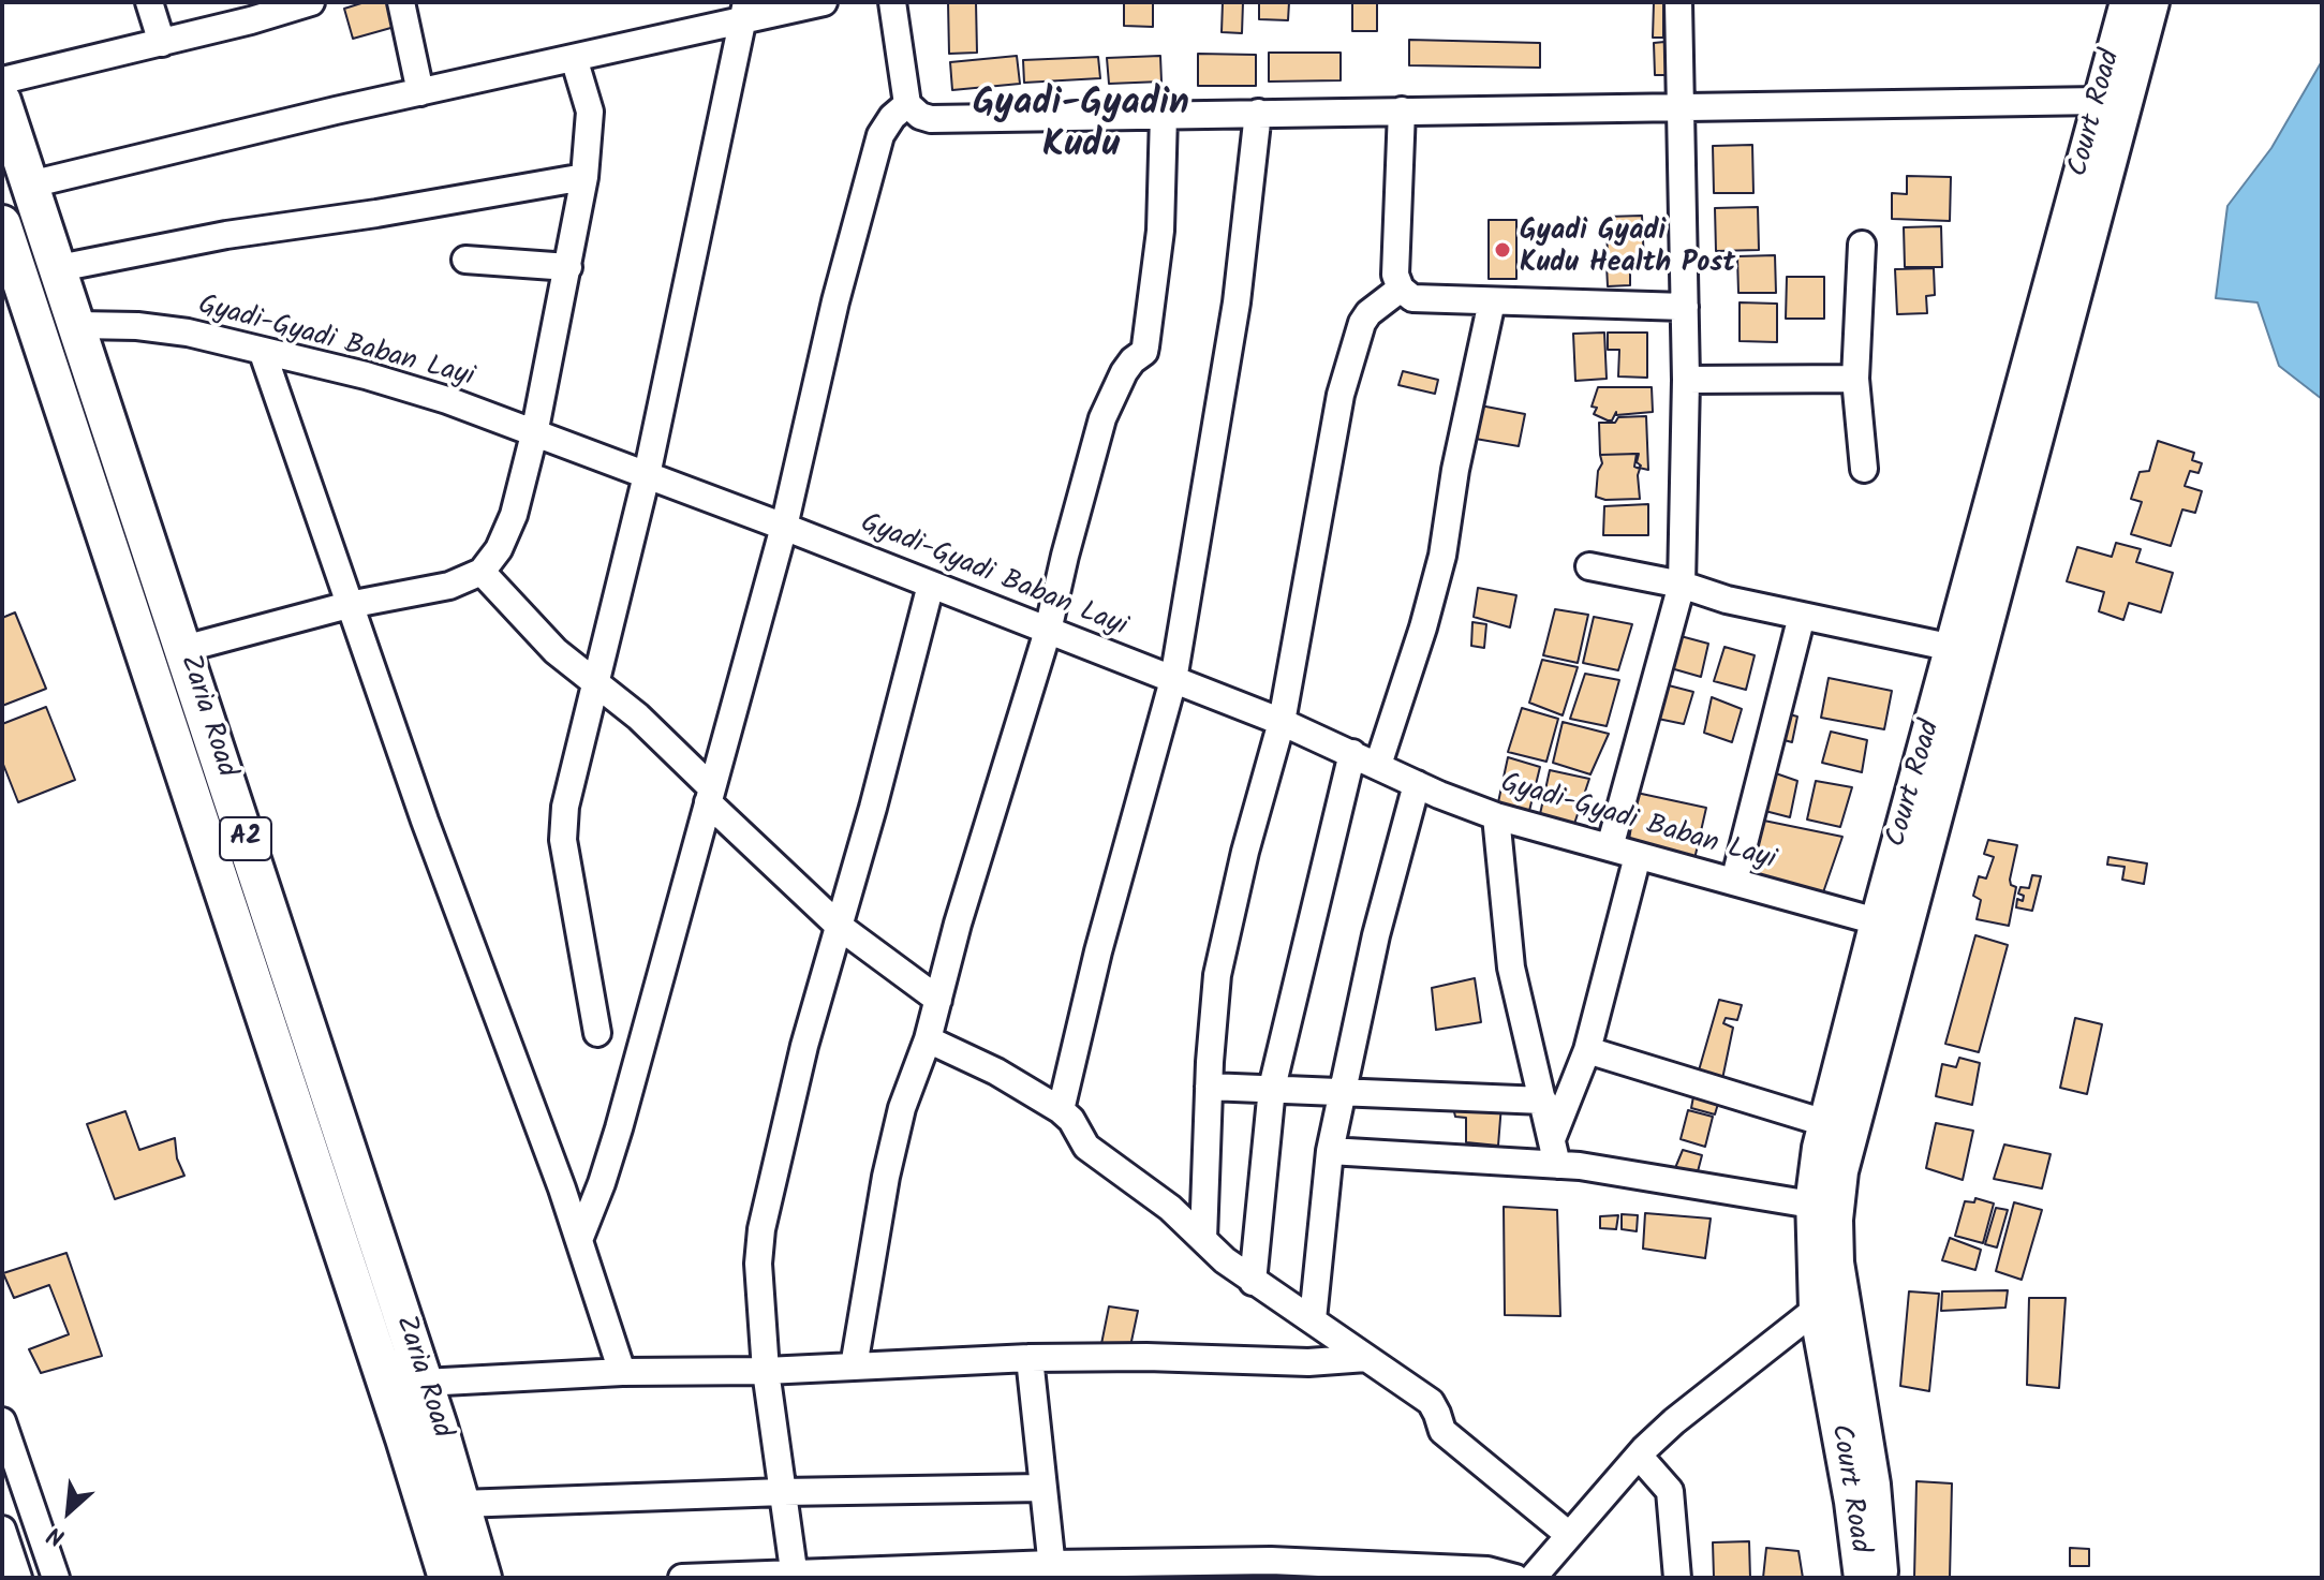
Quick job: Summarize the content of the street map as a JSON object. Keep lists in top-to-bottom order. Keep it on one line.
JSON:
{"streets":{"highway":["Zaria Road","A2"],"main road":["Court Road"],"street":["Gyadi-Gyadi Baban Layi"]},"crossings":[["Court Road","Gyadi-Gyadi Baban Layi"],["Gyadi-Gyadi Baban Layi","Zaria Road"]],"districts":["Gyadi-Gyadin Kudu"],"places":["Gyadi Gyadi Kudu Health Post"],"north":"bottom left"}
